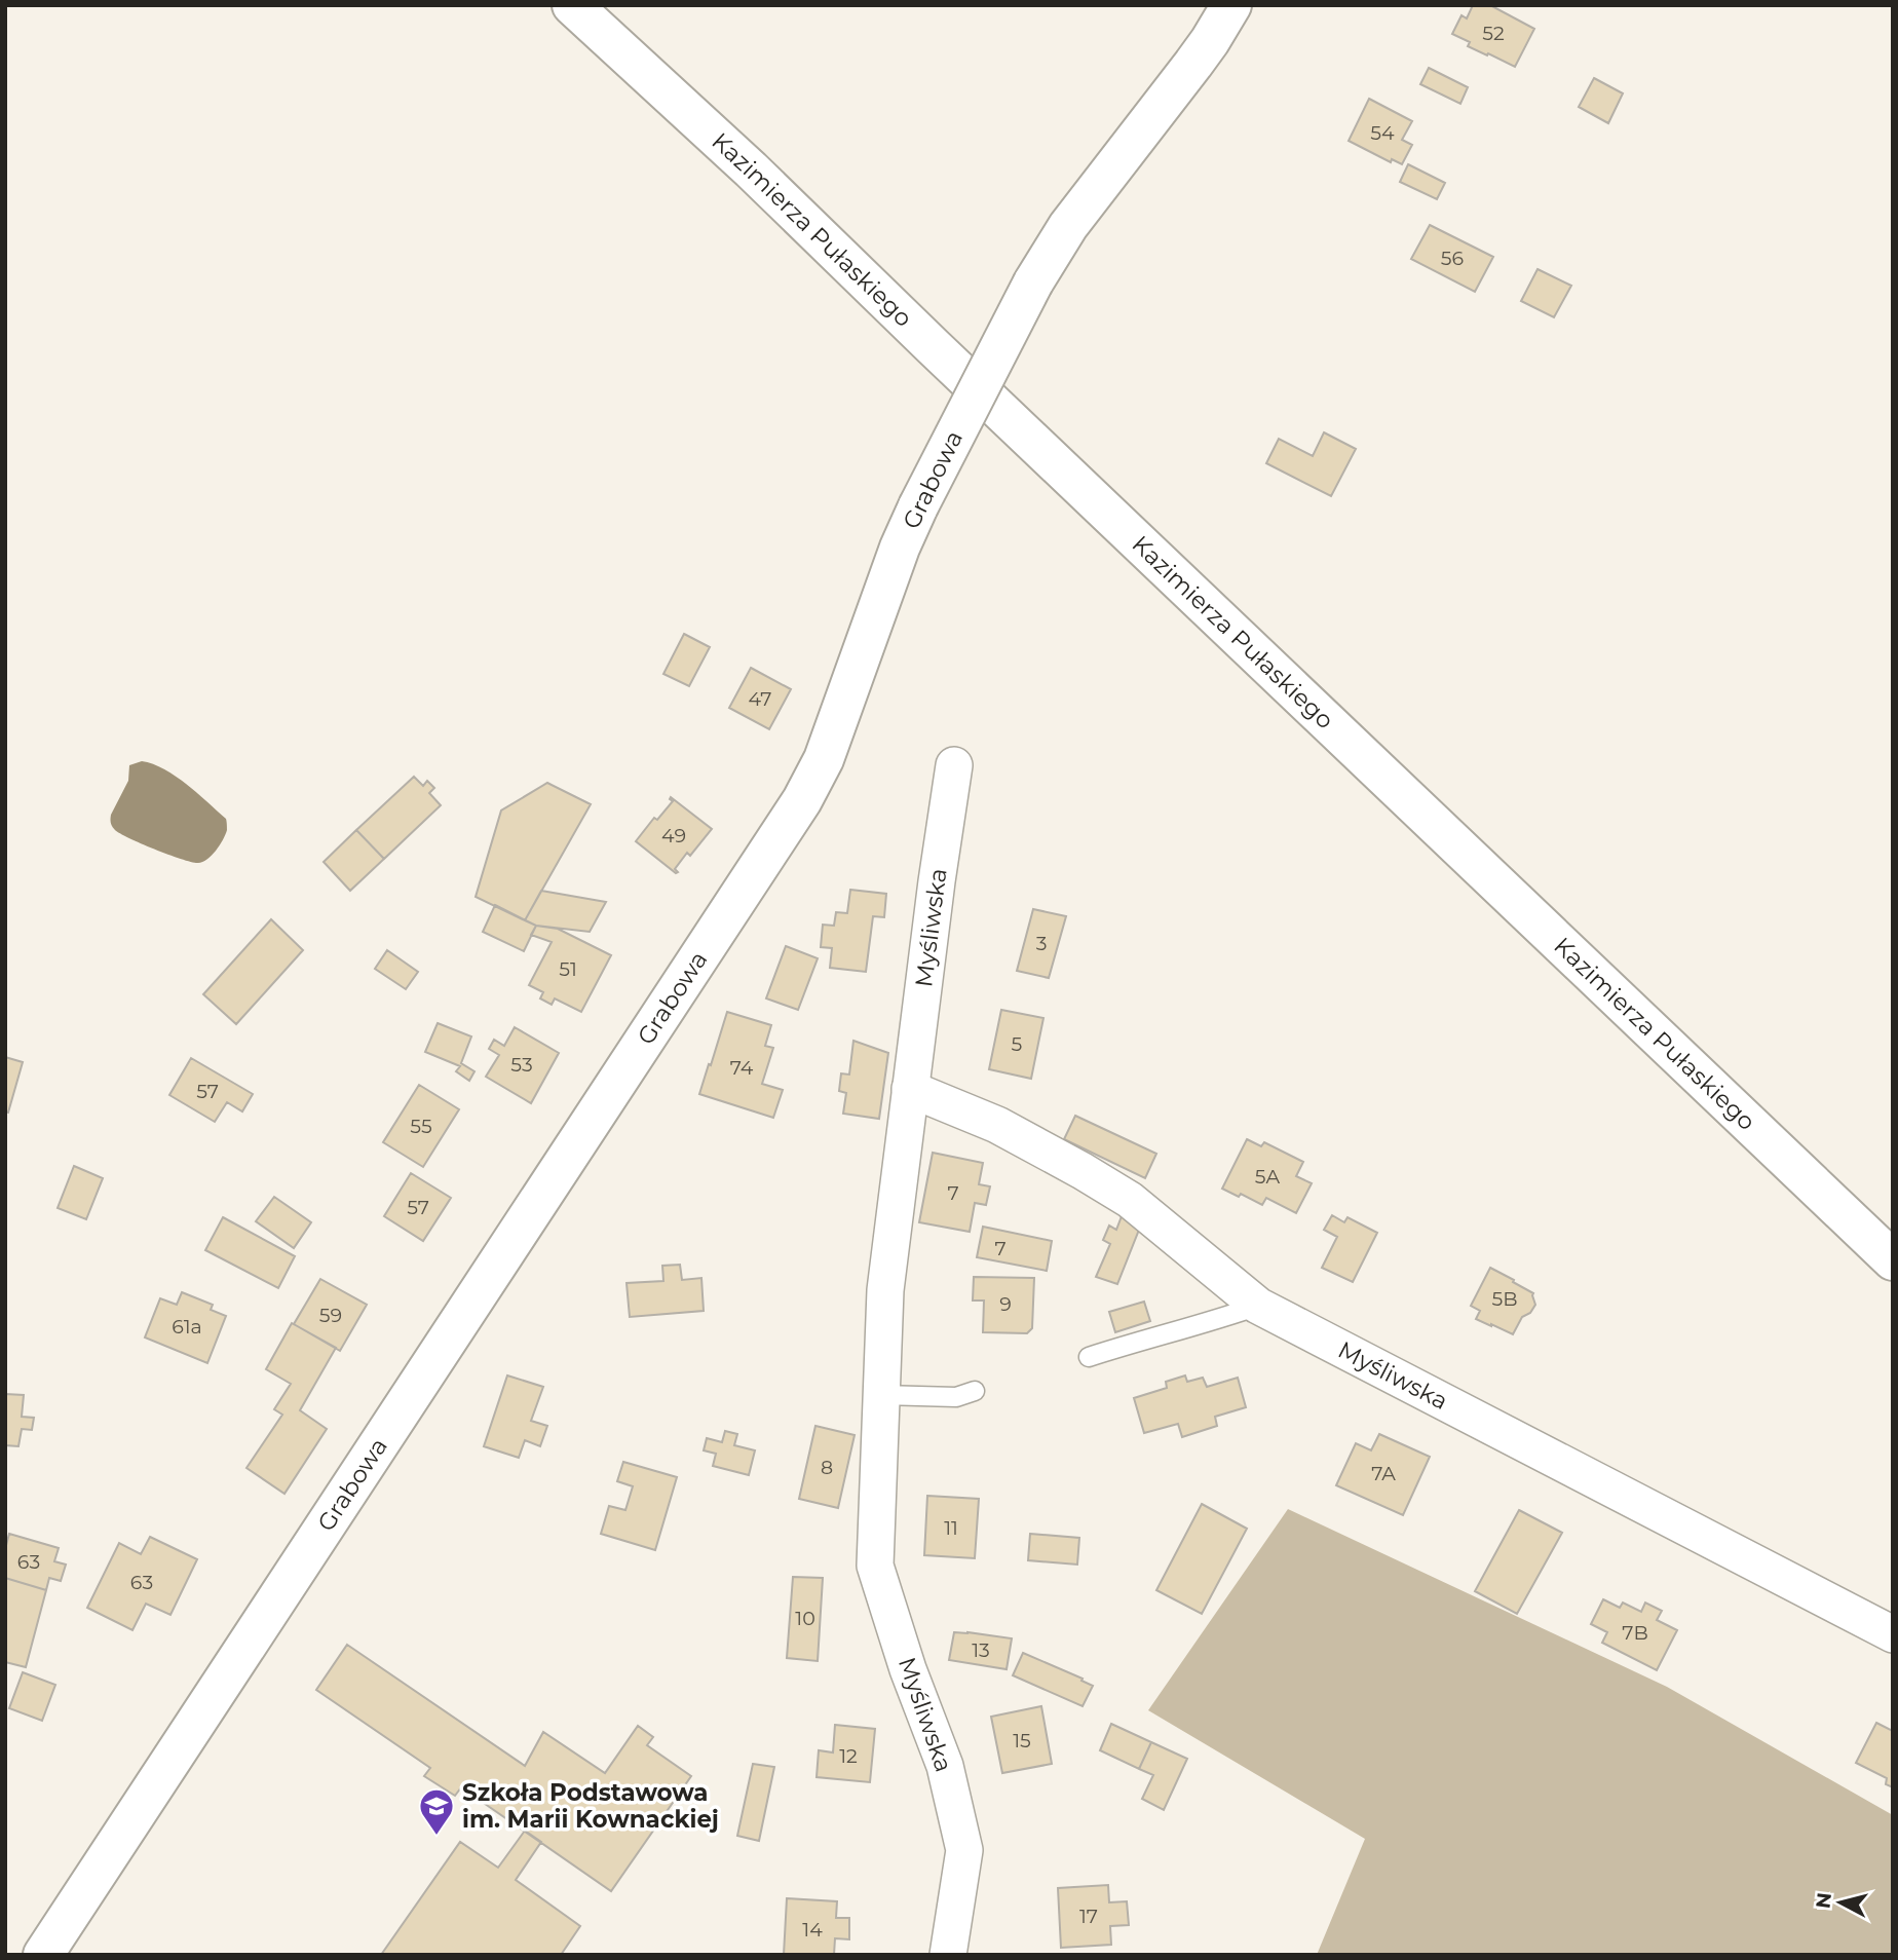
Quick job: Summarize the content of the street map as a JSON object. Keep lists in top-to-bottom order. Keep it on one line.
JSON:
{"streets":{"street":["Kazimierza Pułaskiego","Grabowa","Myśliwska"]},"places":{"school or university":["Szkoła Podstawowa im. Marii Kownackiej"]},"house_numbers":["52","54","56","47","49","3","51","5","53","74","57","55","5A","7","57","7","5B","9","59","61a","8","7A","11","63","63","10","7B","13","15","12","17","14"],"north":"left"}
